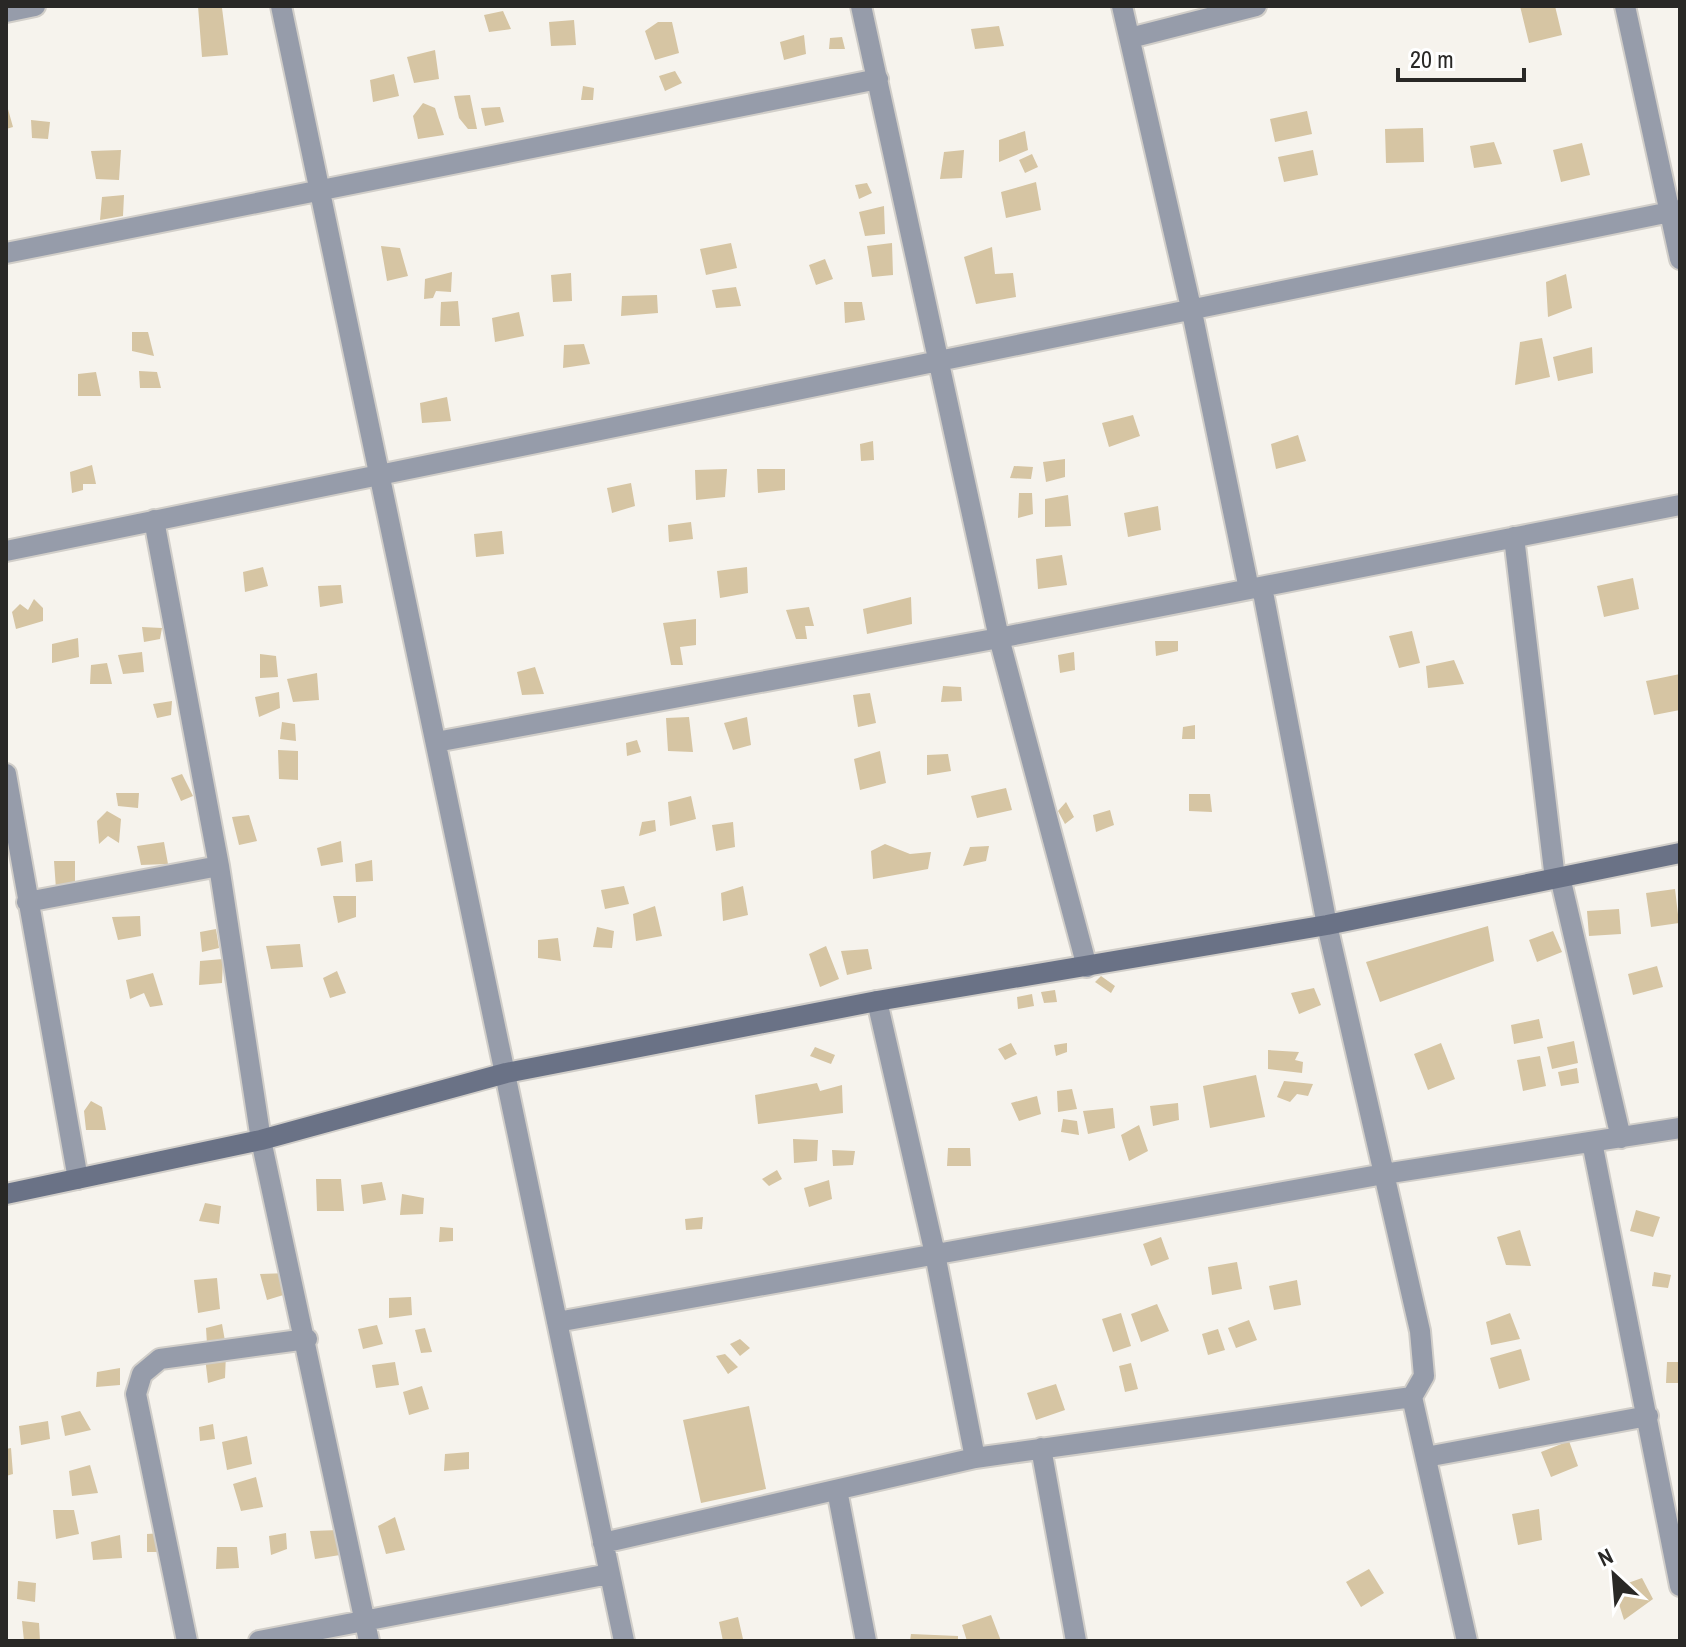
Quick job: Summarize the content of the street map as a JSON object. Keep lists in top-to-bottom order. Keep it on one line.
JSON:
{"scale_bar":"20 m","north":"top left"}
